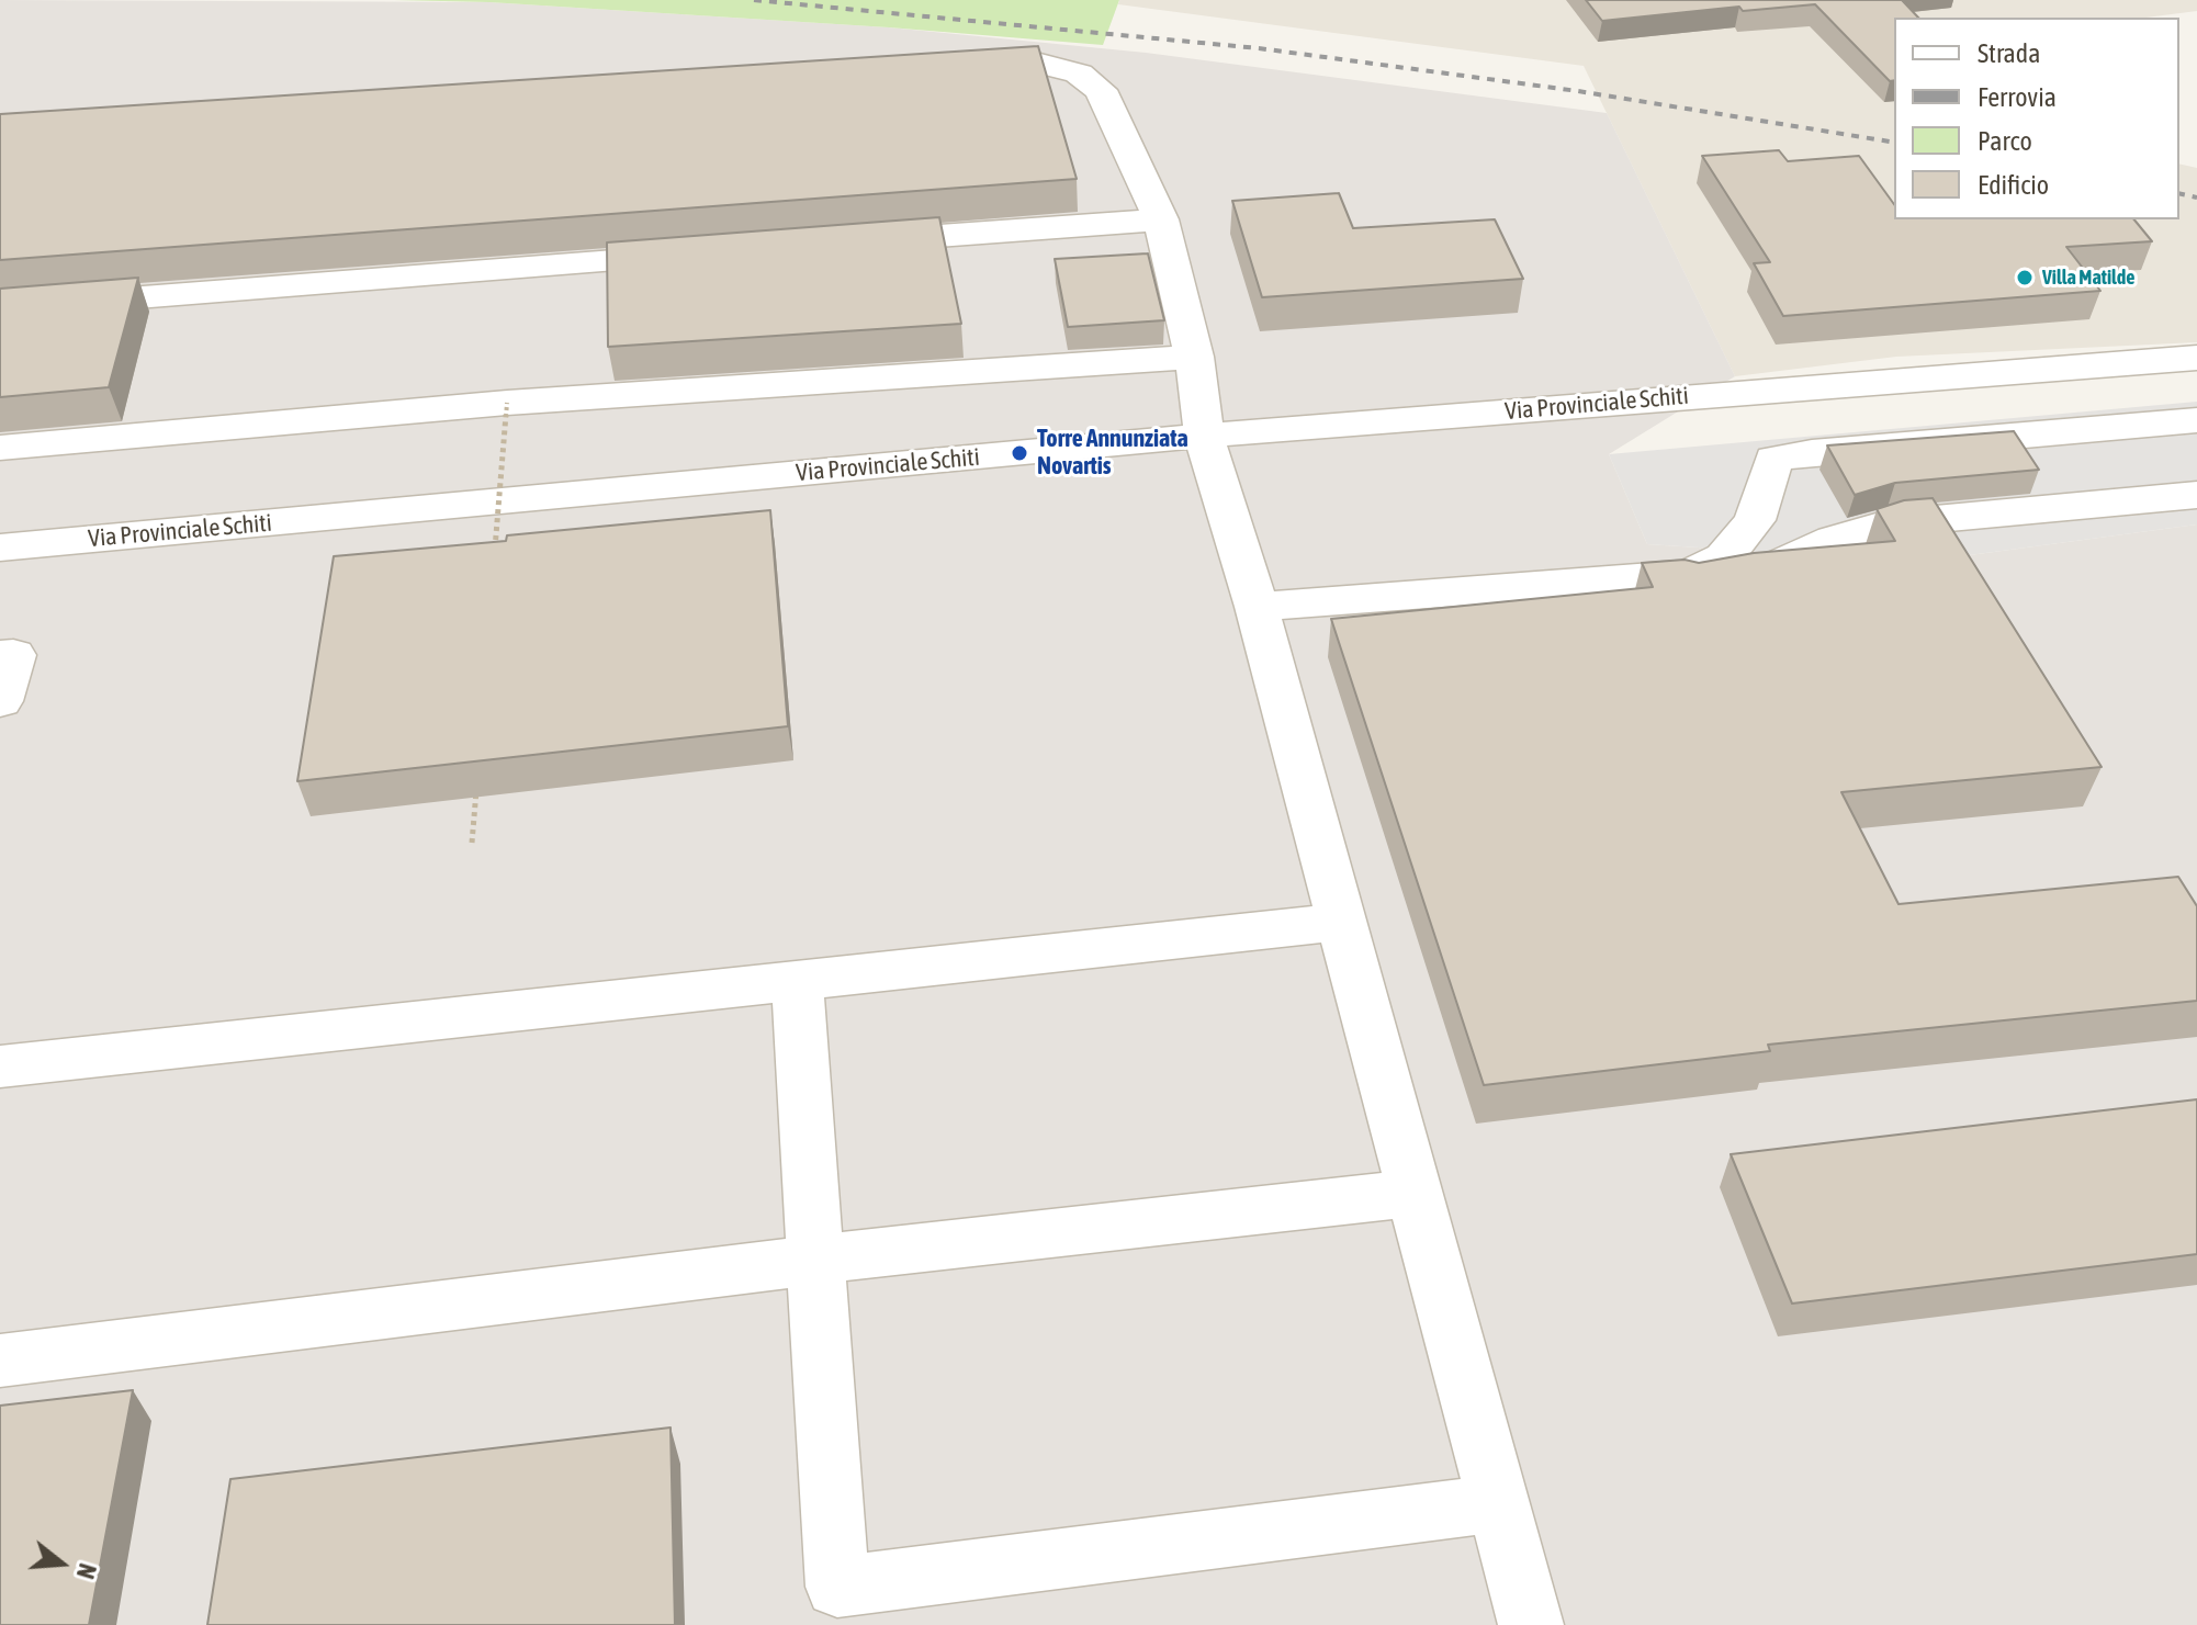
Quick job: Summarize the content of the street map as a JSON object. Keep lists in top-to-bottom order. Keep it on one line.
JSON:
{"streets":{"street":["Via Provinciale Schiti"]},"places":["Villa Matilde","Torre Annunziata Novartis"],"legend":["Strada","Ferrovia","Parco","Edificio"],"north":"right"}
